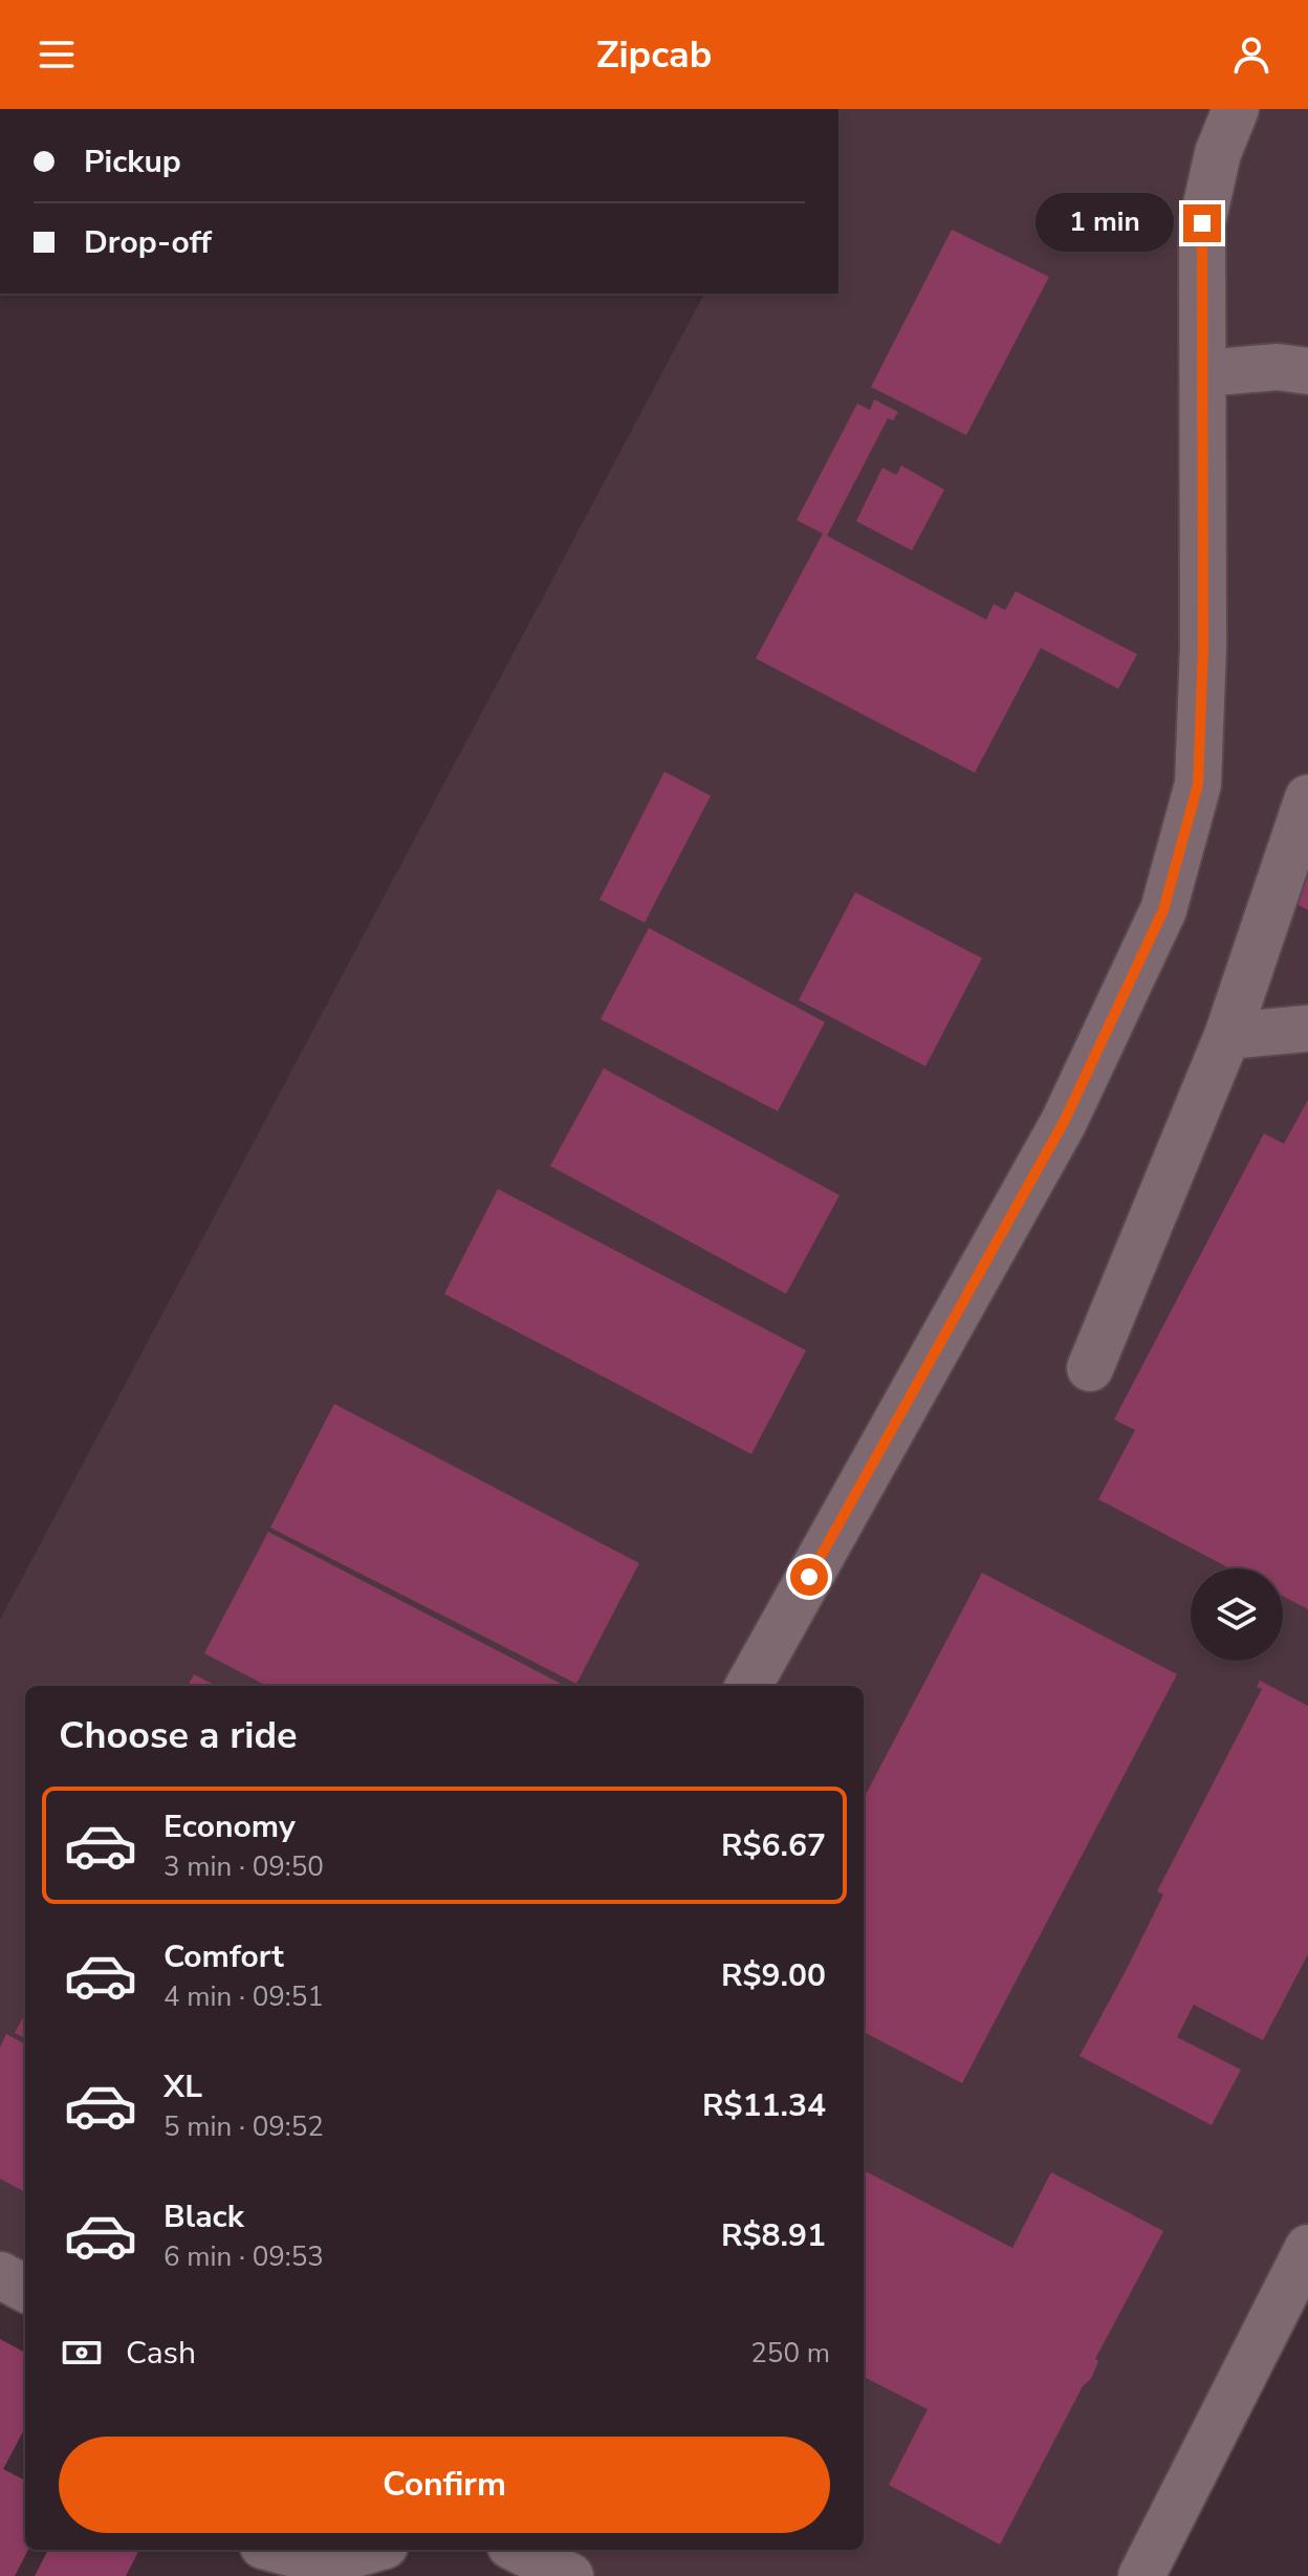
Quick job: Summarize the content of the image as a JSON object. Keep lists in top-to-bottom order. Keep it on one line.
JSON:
{"page":{"header":"Zipcab","banner":["Pickup","Drop-off"],"bubble":"1 min","heading":"Choose a ride","list":[{"name":"Economy","note":"3 min · 09:50","value":"R$6.67"},{"name":"Comfort","note":"4 min · 09:51","value":"R$9.00"},{"name":"XL","note":"5 min · 09:52","value":"R$11.34"},{"name":"Black","note":"6 min · 09:53","value":"R$8.91"}],"pay":["Cash","250 m"],"buttons":"Confirm"}}
